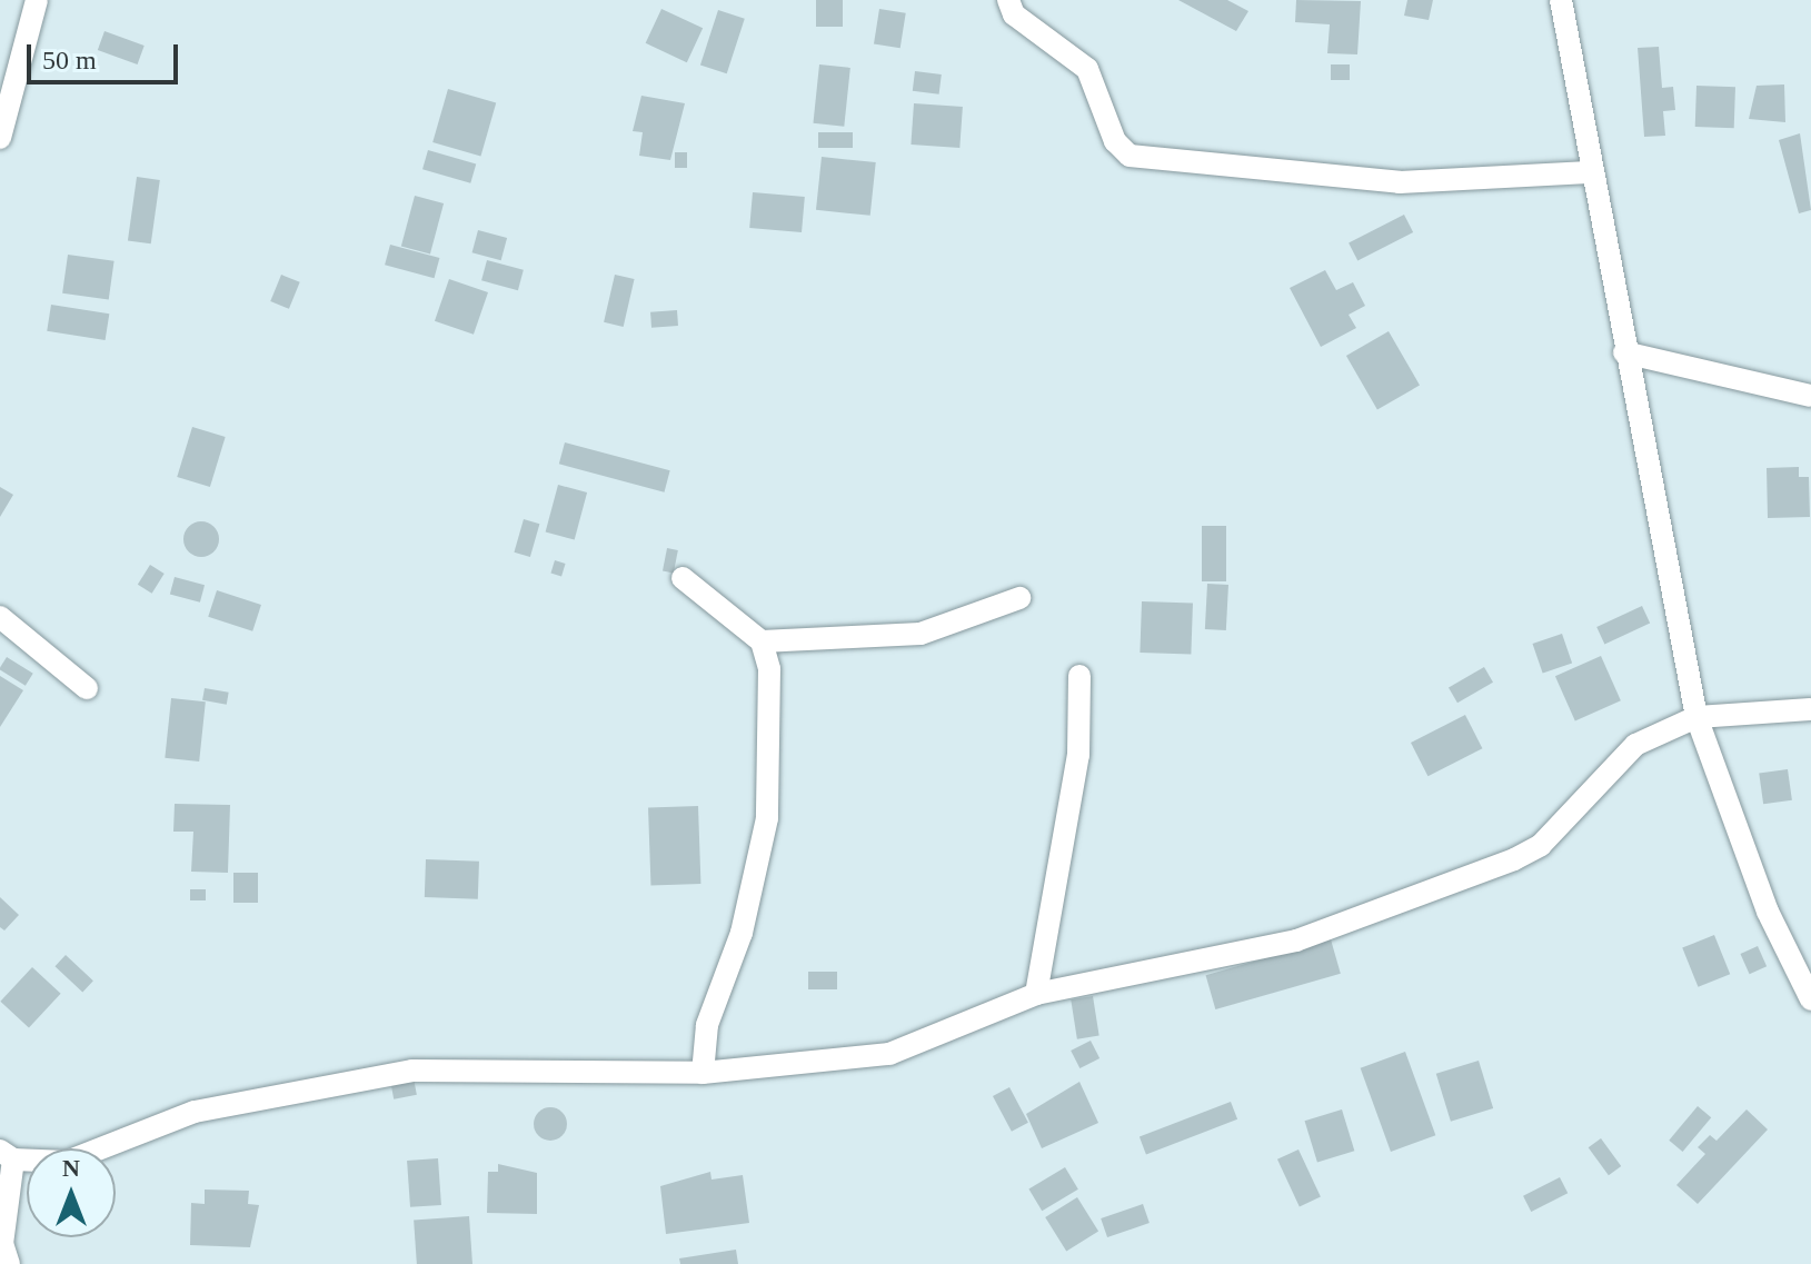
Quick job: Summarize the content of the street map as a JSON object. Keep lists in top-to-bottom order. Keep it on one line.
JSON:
{"scale_bar":"50 m","north":"top"}
